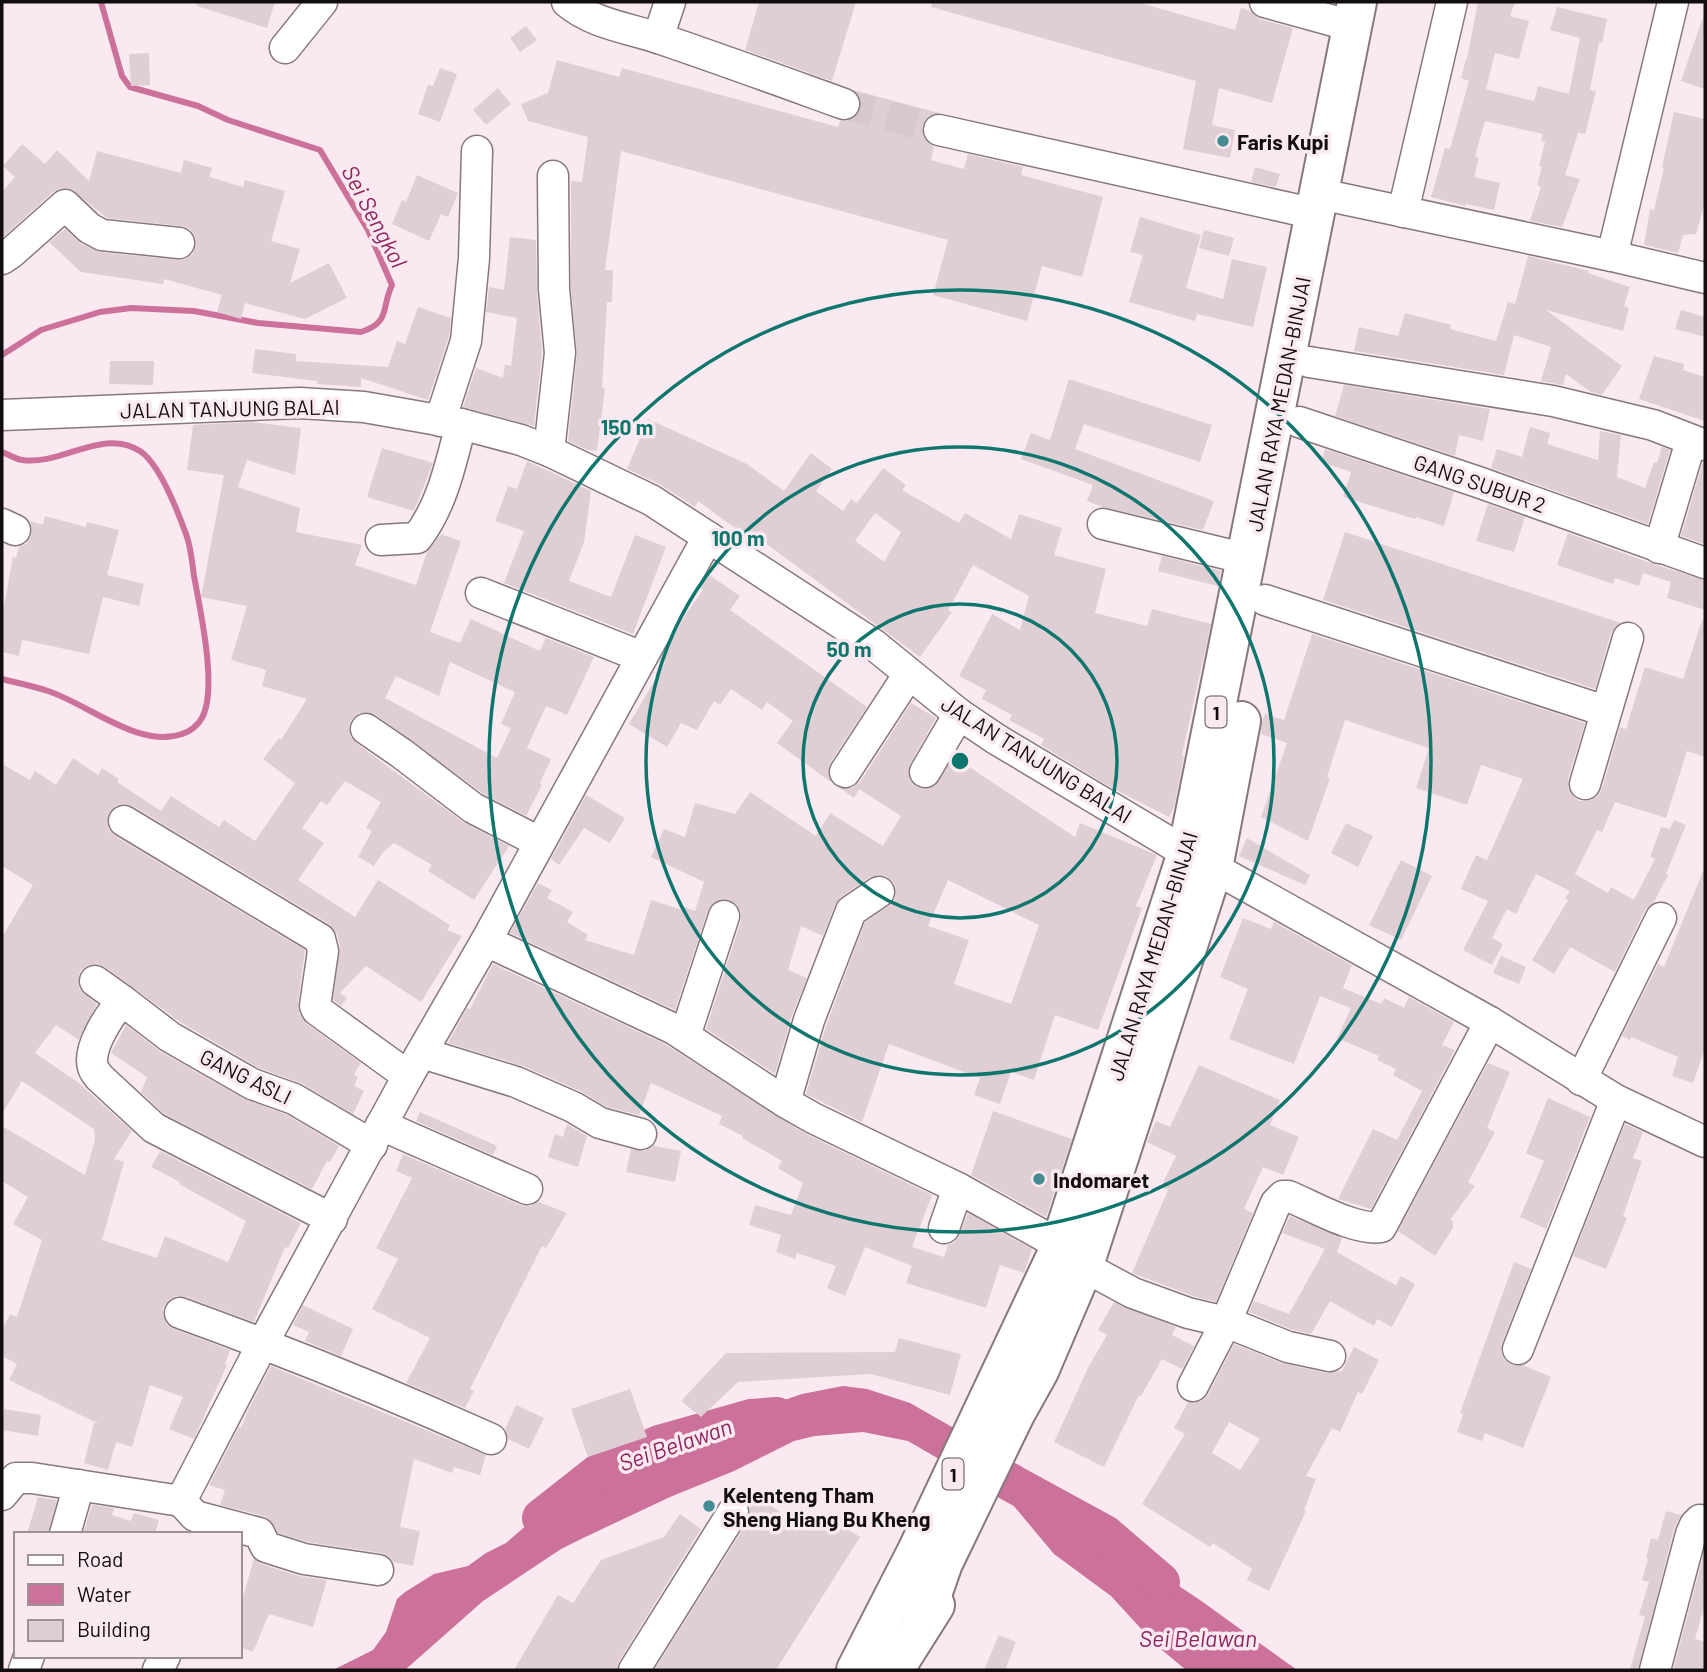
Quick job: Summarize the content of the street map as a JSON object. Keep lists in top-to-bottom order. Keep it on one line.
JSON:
{"streets":{"highway":["JALAN RAYA MEDAN-BINJAI","1"],"street":["JALAN TANJUNG BALAI","GANG SUBUR 2","GANG ASLI"]},"crossings":[["JALAN RAYA MEDAN-BINJAI","JALAN TANJUNG BALAI"],["JALAN RAYA MEDAN-BINJAI","GANG SUBUR 2"],["JALAN RAYA MEDAN-BINJAI","1"]],"water":["Sei Sengkol","Sei Belawan"],"places":["Faris Kupi","Indomaret","Kelenteng Tham Sheng Hiang Bu Kheng"],"legend":["Road","Water","Building"],"rings":["150 m","100 m","50 m"]}
